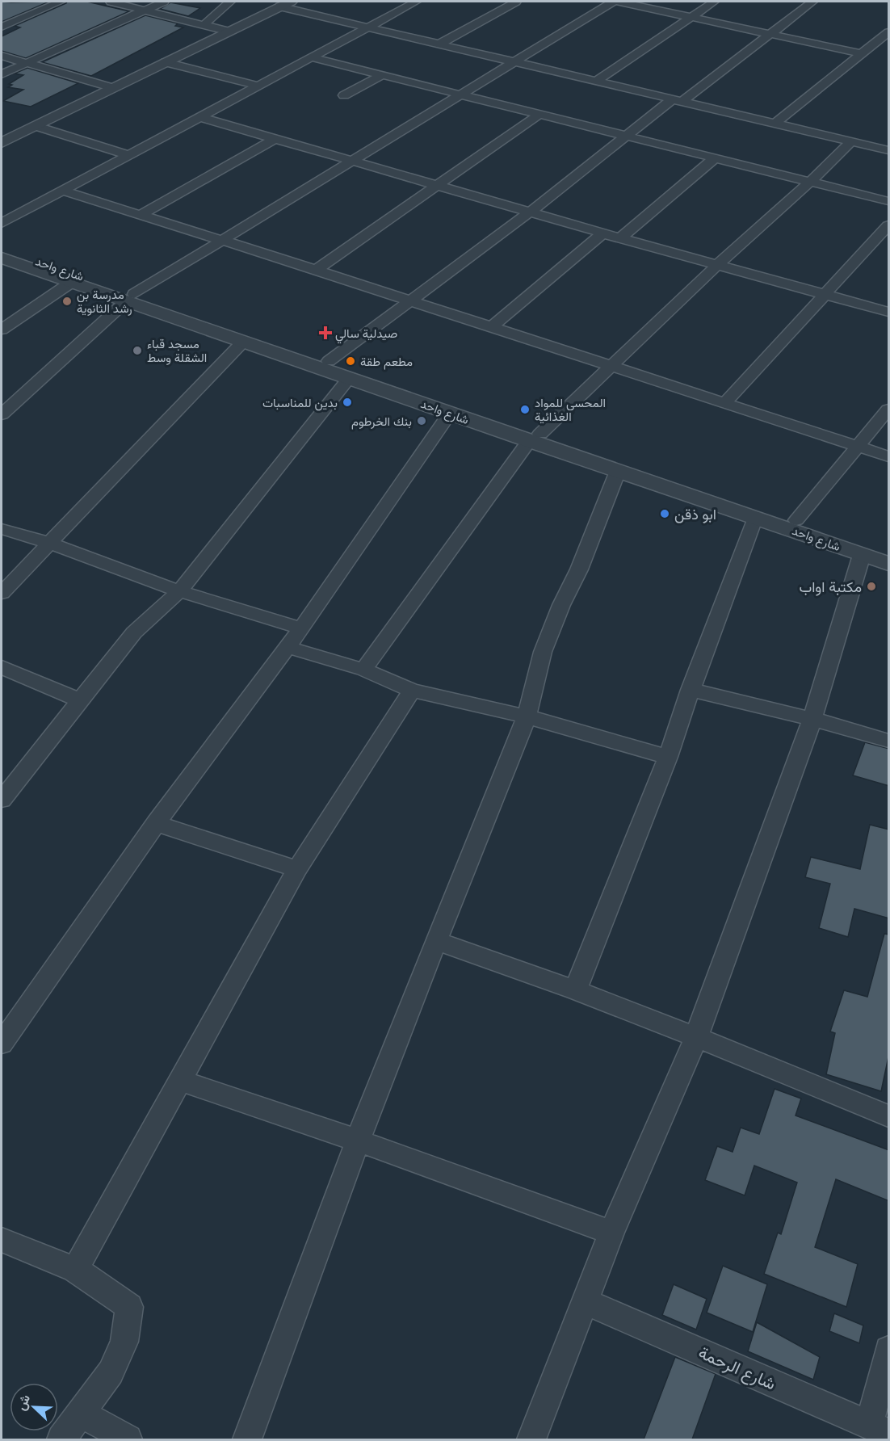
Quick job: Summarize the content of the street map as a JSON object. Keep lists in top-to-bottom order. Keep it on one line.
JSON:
{"streets":{"street":["شارع واحد","شارع الرحمة"]},"places":{"other":["مدرسة بن رشد الثانوية","مسجد قباء الشقلة وسط","مطعم طقة","بدين للمناسبات","المحسي للمواد الغذائية","بنك الخرطوم","ابو ذقن","مكتبة اواب"],"health":["صيدلية سالي"]},"north":"top left"}
